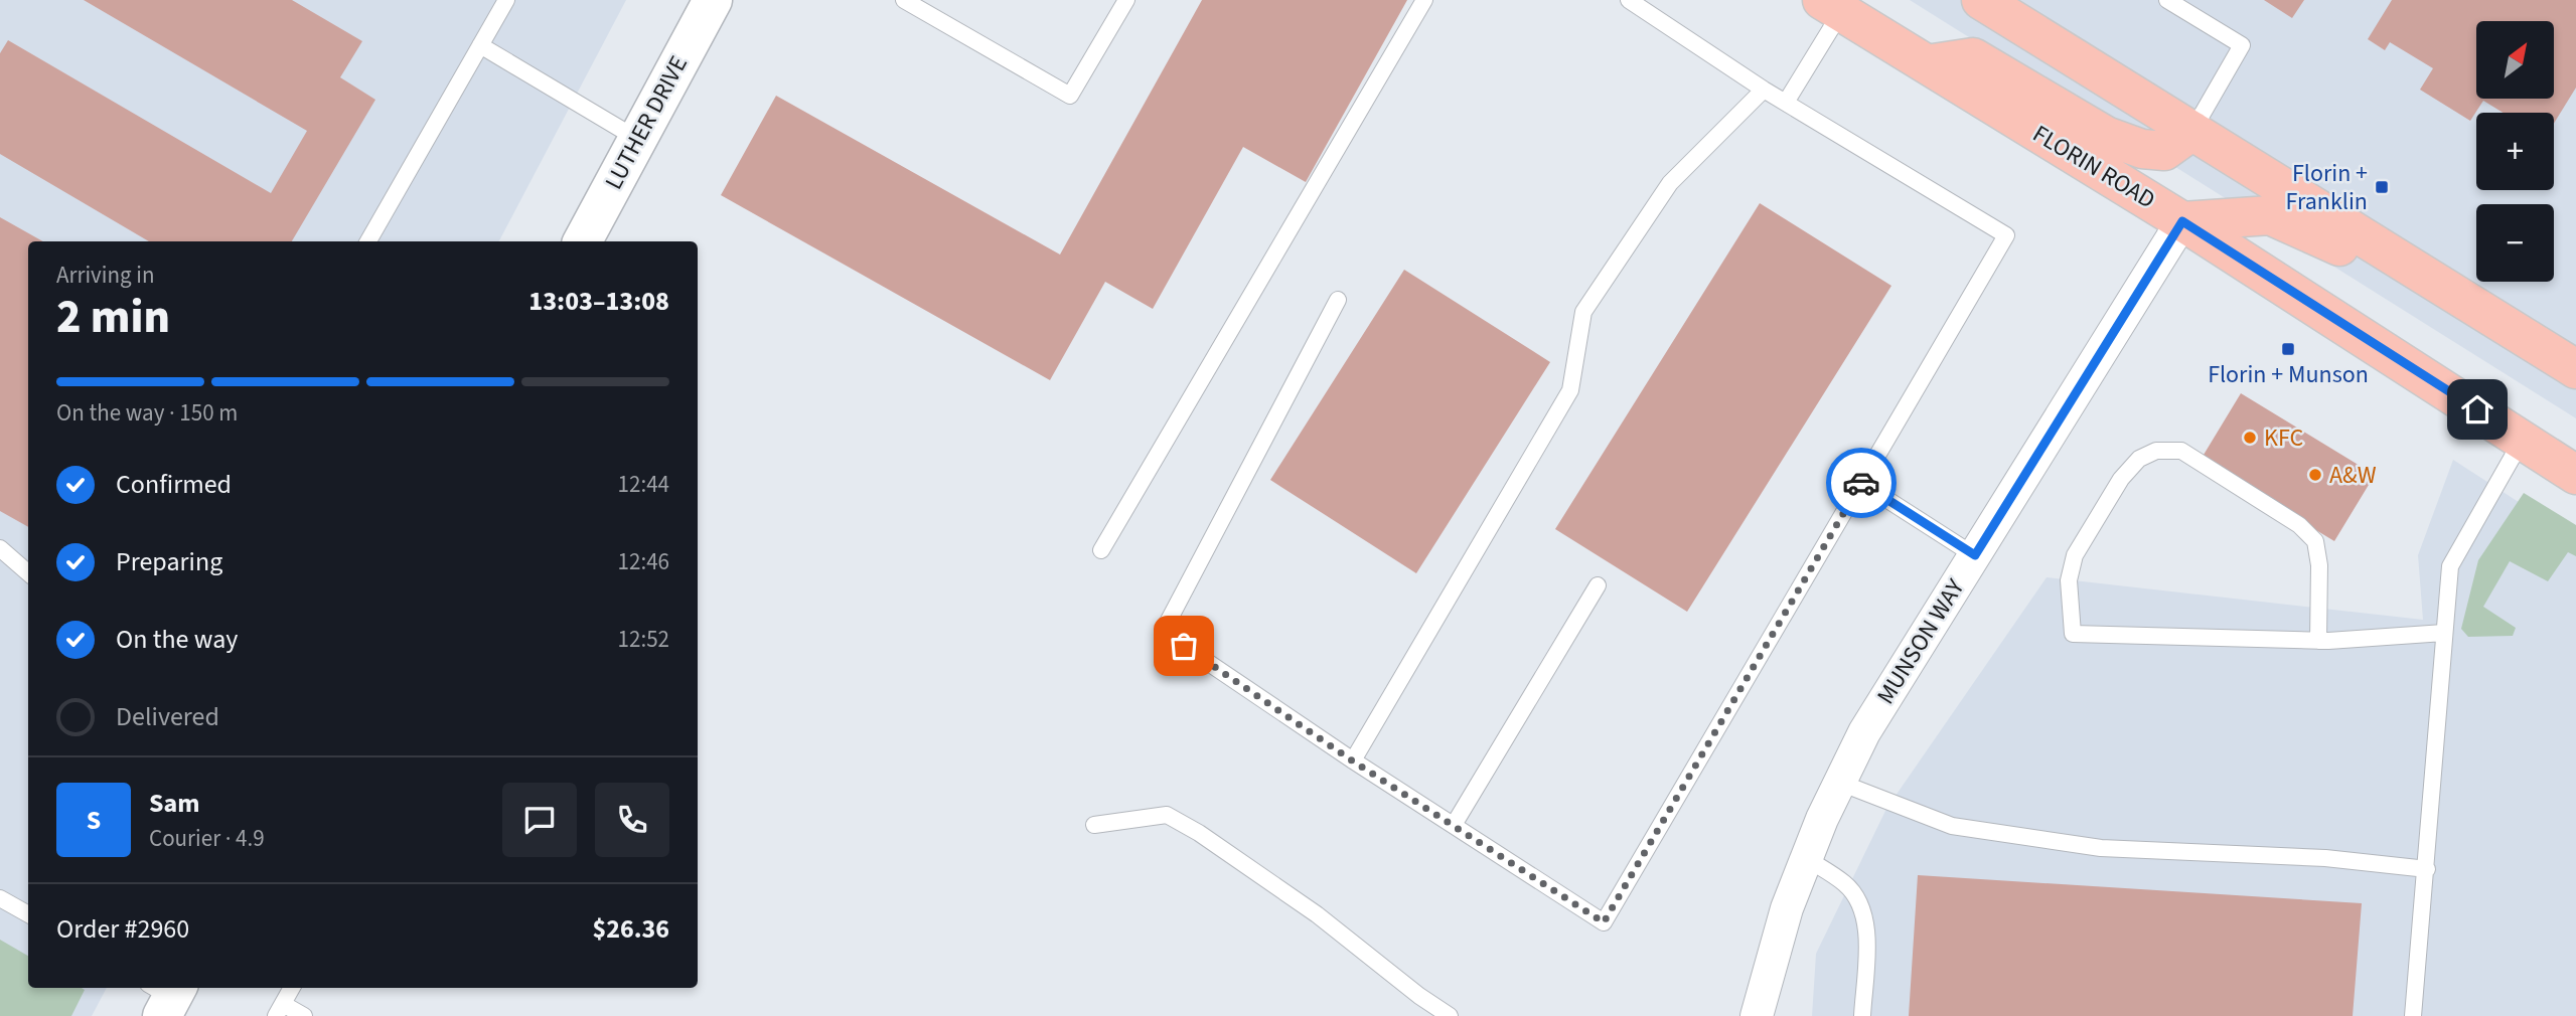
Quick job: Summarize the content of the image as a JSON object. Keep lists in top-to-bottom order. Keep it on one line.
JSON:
{"streets":{"main road":["FLORIN ROAD"],"street":["LUTHER DRIVE","MUNSON WAY"]},"crossings":[["FLORIN ROAD","MUNSON WAY"]],"places":{"transit":["Florin + Franklin","Florin + Munson"],"other":["KFC","A&W"]},"north":"top right","page":{"map_buttons":["+","−"],"heading":["2 min","Arriving in","13:03–13:08"],"panel":["Sam","Courier · 4.9","Order #2960","$26.36"],"bar":"On the way · 150 m","list":[["Confirmed","12:44"],["Preparing","12:46"],["On the way","12:52"],"Delivered"],"round":"S"}}
